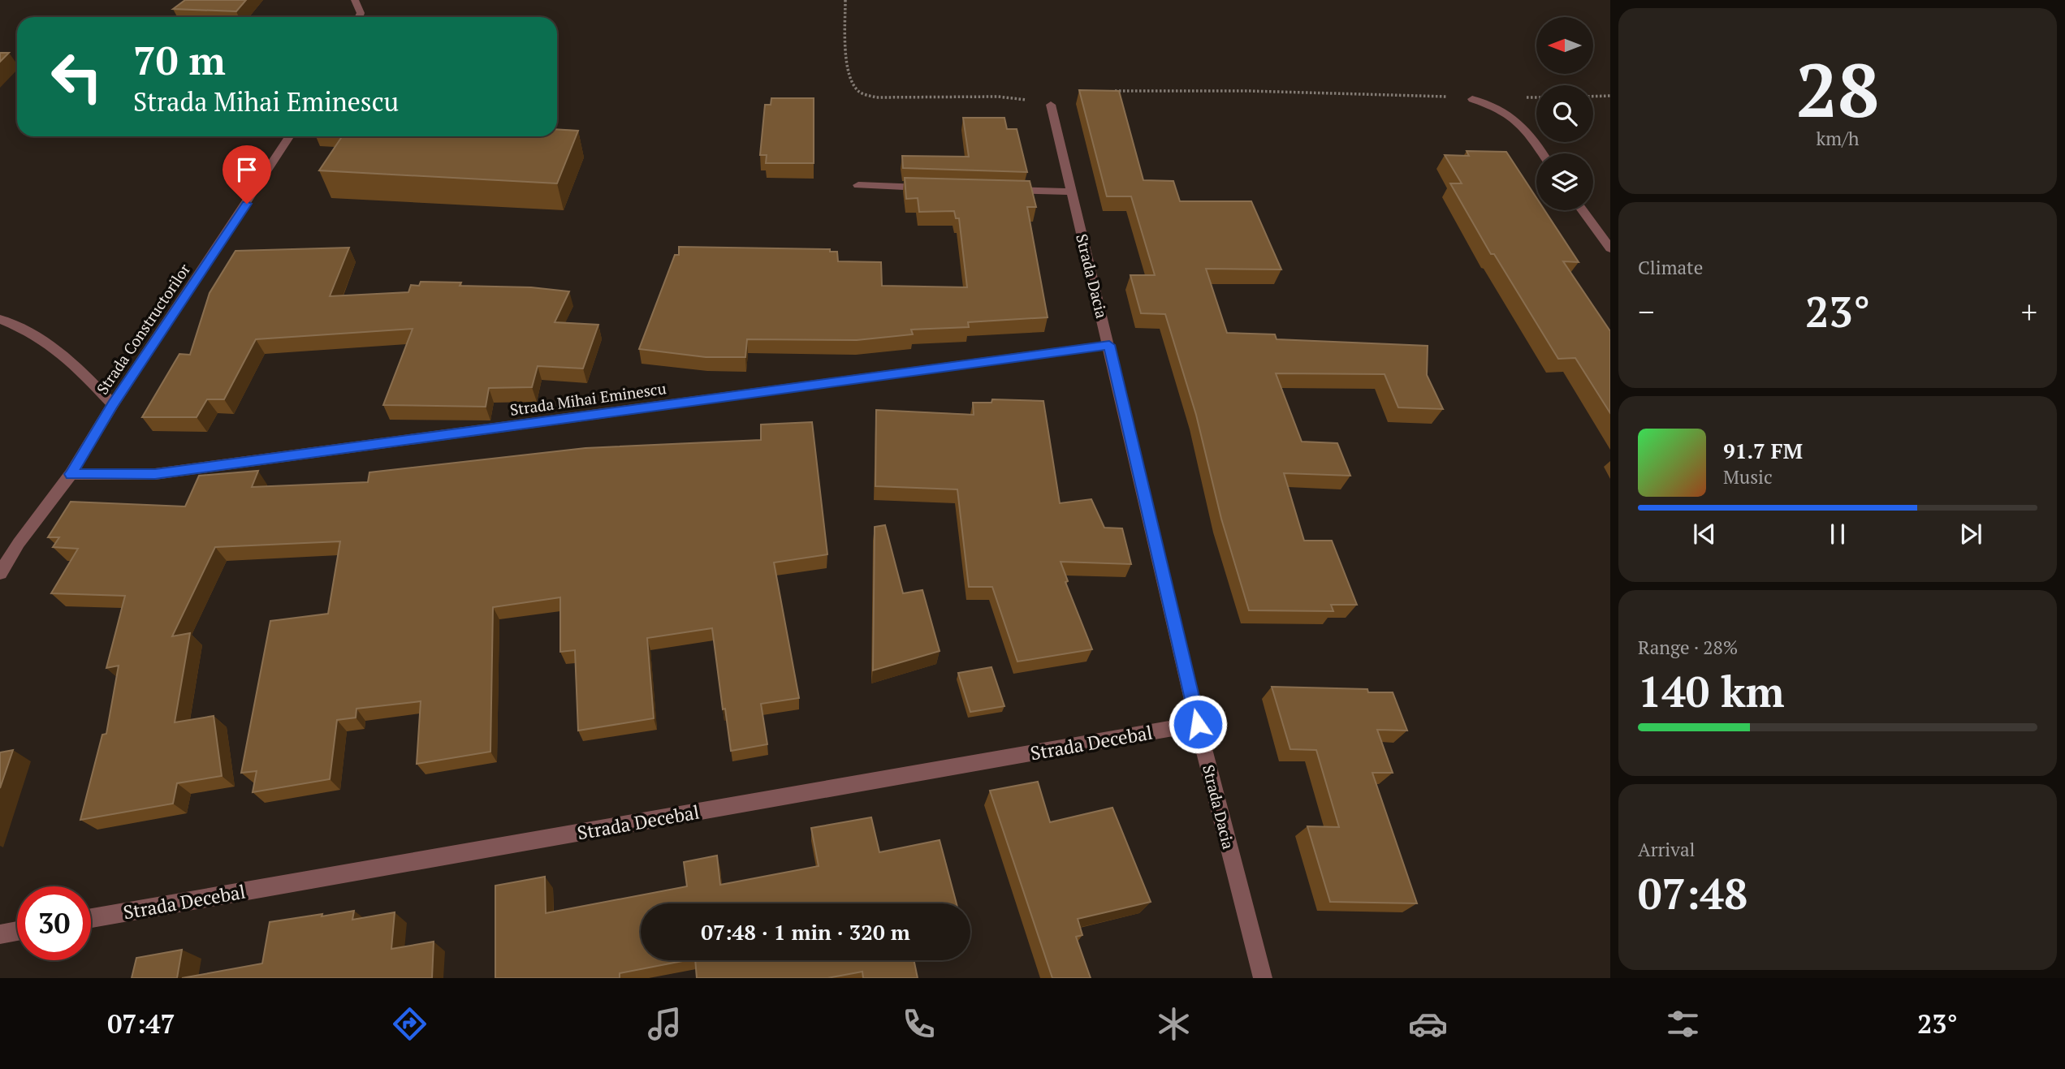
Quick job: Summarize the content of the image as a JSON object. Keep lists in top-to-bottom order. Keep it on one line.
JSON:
{"streets":{"street":["Strada Dacia","Strada Constructorilor","Strada Mihai Eminescu","Strada Decebal"]},"crossings":[["Strada Dacia","Strada Mihai Eminescu"],["Strada Dacia","Strada Decebal"],["Strada Constructorilor","Strada Mihai Eminescu"]],"north":"left","page":{"tile":[["28","km/h"],"Climate",["Range · 28%","140 km"],["Arrival","07:48"]],"turn":["70 m","Strada Mihai Eminescu"],"heat":["−","23°","+"],"song":["91.7 FM","Music"],"limit":"30","trip":"07:48 · 1 min · 320 m","tabs":["07:47","23°"]}}
